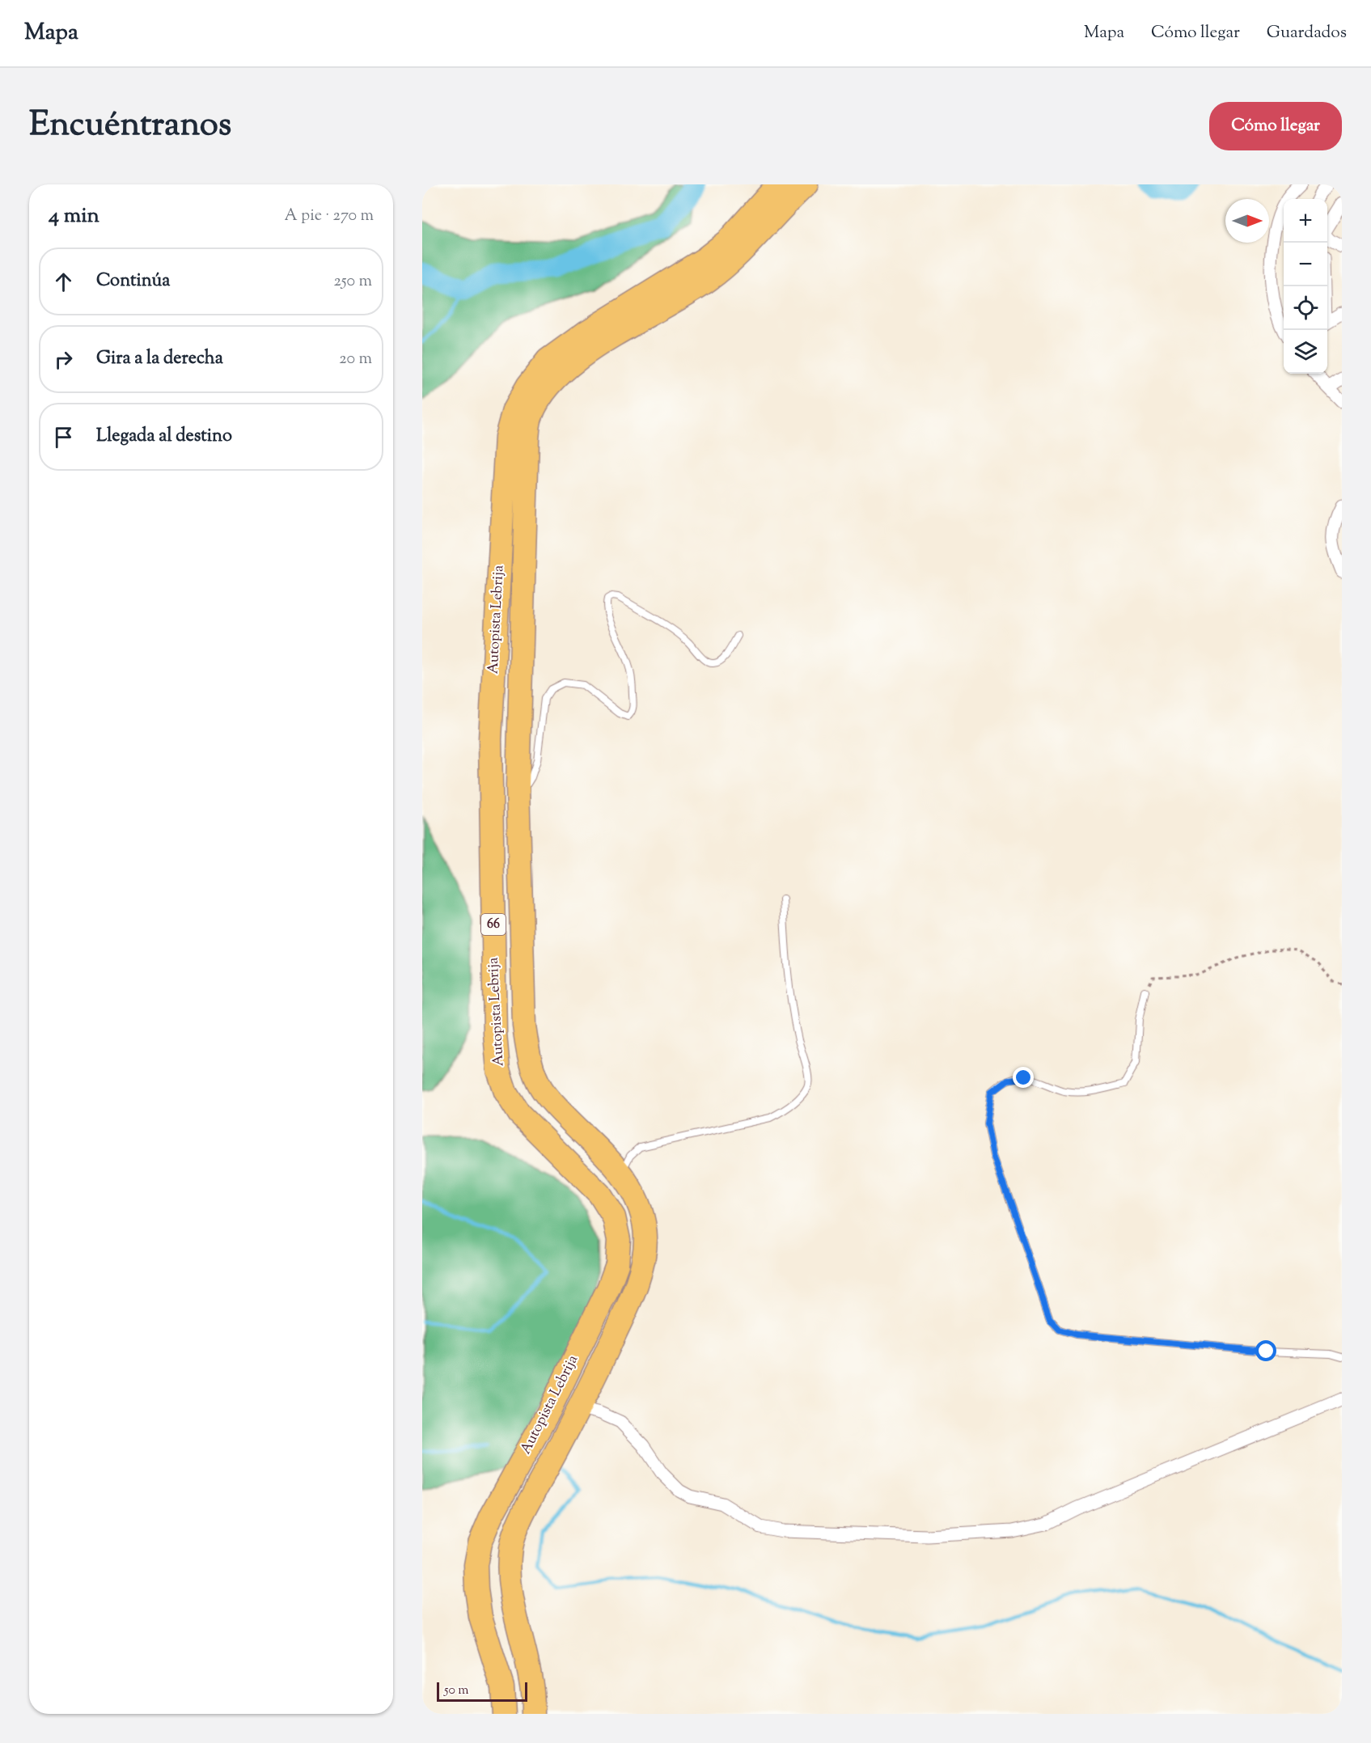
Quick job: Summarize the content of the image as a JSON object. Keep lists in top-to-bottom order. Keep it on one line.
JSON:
{"streets":{"highway":["Autopista Lebrija","66"]},"scale_bar":"50 m","north":"right","page":{"header":"Mapa","nav":["Mapa","Cómo llegar","Guardados"],"title":"Encuéntranos","buttons":"Cómo llegar","heading":["4 min","A pie · 270 m"],"map_buttons":["+","−"],"list":[["Continúa","250 m"],["Gira a la derecha","20 m"],"Llegada al destino"],"scale":"50 m"}}
